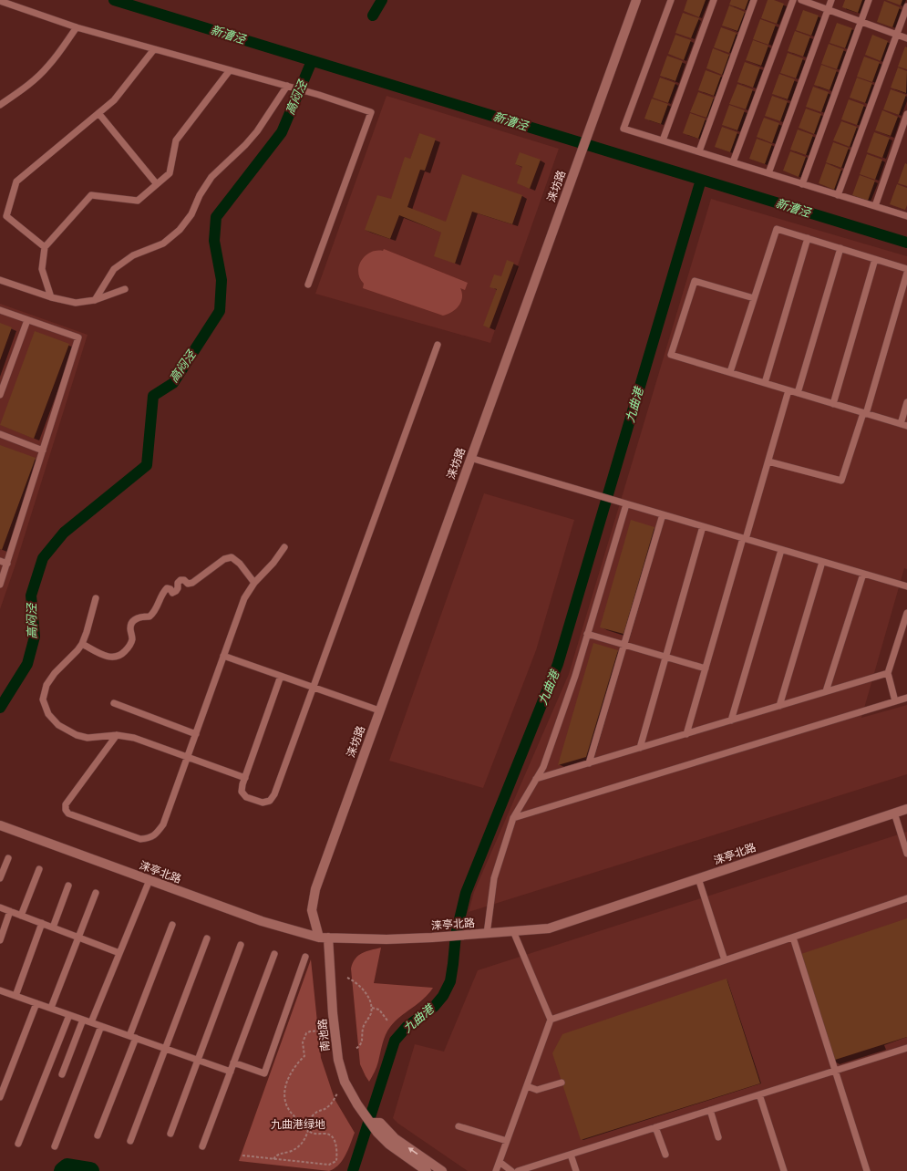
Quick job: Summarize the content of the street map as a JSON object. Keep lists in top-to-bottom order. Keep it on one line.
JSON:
{"streets":{"street":["涞坊路","涞亭北路","南池路"]},"crossings":[["涞坊路","涞亭北路"],["涞亭北路","南池路"]],"water":["新漕泾","高闷泾","九曲港"],"parks":["九曲港绿地"]}
